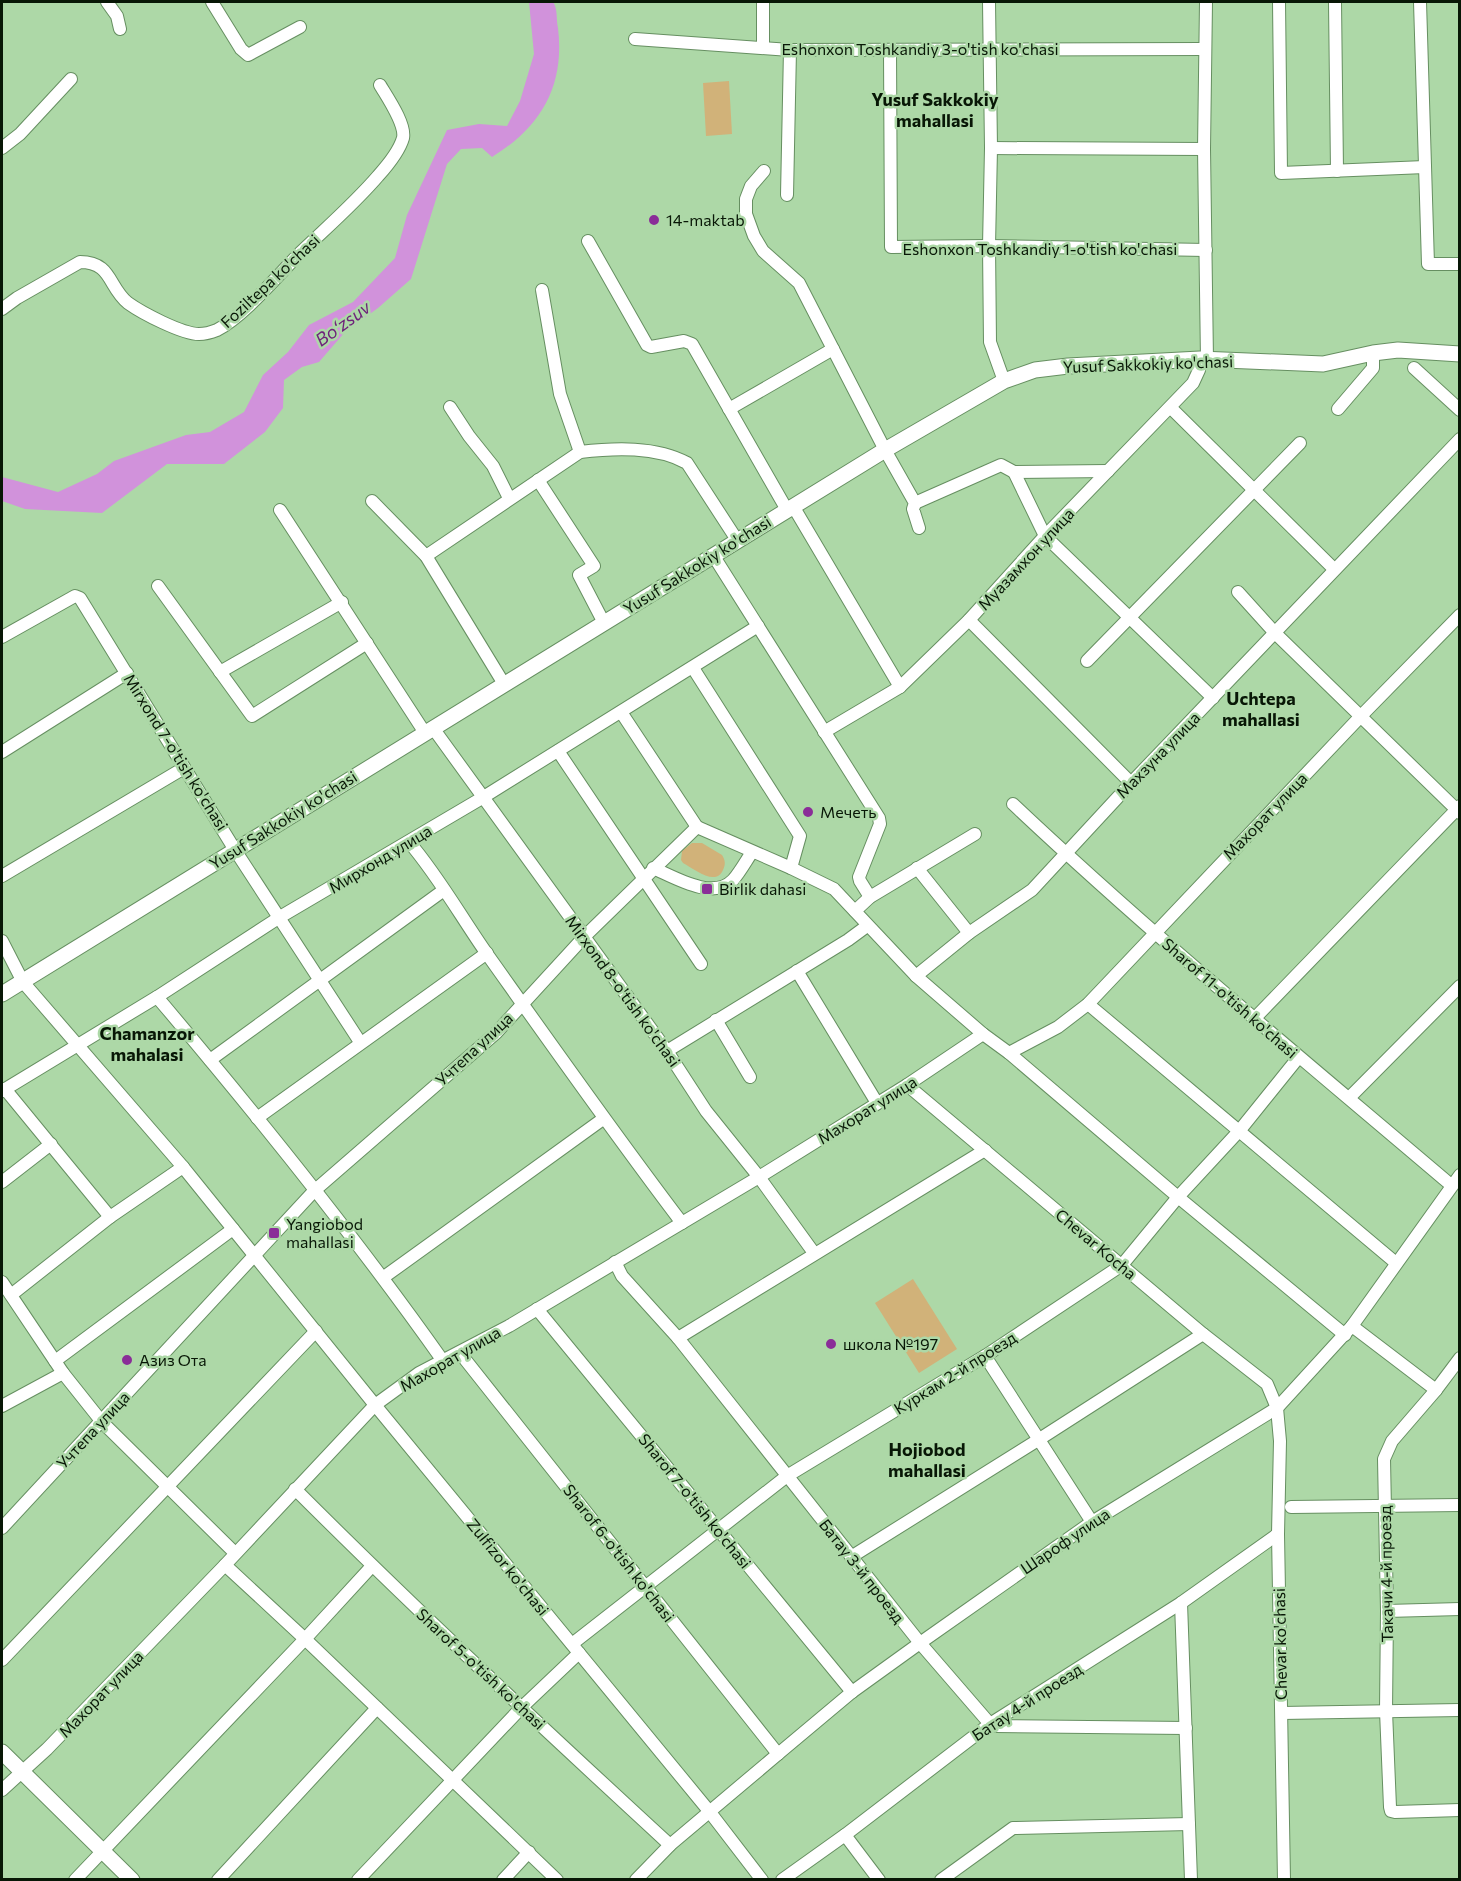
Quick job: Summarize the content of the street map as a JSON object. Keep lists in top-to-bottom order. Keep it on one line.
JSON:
{"streets":{"main road":["Yusuf Sakkokiy ko'chasi"],"street":["Eshonxon Toshkandiy 3-o'tish ko'chasi","Eshonxon Toshkandiy 1-o'tish ko'chasi","Foziltepa ko'chasi","Муазамхон улица","Mirxond 7-o'tish ko'chasi","Махзуна улица","Махорат улица","Мирхонд улица","Mirxond 8-o'tish ko'chasi","Sharof 11-o'tish ko'chasi","Учтепа улица","Chevar Kocha","Куркам 2-й проезд","Sharof 7-o'tish ko'chasi","Шароф улица","Sharof 6-o'tish ko'chasi","Zulfizor ko'chasi","Батау 3-й проезд","Такачи 4-й проезд","Chevar ko'chasi","Sharof 5-o'tish ko'chasi","Батау 4-й проезд"]},"crossings":[["Eshonxon Toshkandiy 3-o'tish ko'chasi","Eshonxon Toshkandiy 1-o'tish ko'chasi"],["Yusuf Sakkokiy ko'chasi","Муазамхон улица"],["Yusuf Sakkokiy ko'chasi","Mirxond 7-o'tish ko'chasi"],["Yusuf Sakkokiy ko'chasi","Mirxond 8-o'tish ko'chasi"],["Yusuf Sakkokiy ko'chasi","Zulfizor ko'chasi"],["Mirxond 7-o'tish ko'chasi","Мирхонд улица"],["Махзуна улица","Sharof 11-o'tish ko'chasi"],["Махорат улица","Mirxond 8-o'tish ko'chasi"],["Махорат улица","Sharof 11-o'tish ko'chasi"],["Махорат улица","Chevar Kocha"],["Махорат улица","Sharof 7-o'tish ko'chasi"],["Махорат улица","Sharof 6-o'tish ko'chasi"],["Махорат улица","Zulfizor ko'chasi"],["Махорат улица","Батау 3-й проезд"],["Махорат улица","Sharof 5-o'tish ko'chasi"],["Мирхонд улица","Mirxond 8-o'tish ko'chasi"],["Мирхонд улица","Zulfizor ko'chasi"],["Mirxond 8-o'tish ko'chasi","Учтепа улица"],["Sharof 11-o'tish ko'chasi","Куркам 2-й проезд"],["Sharof 11-o'tish ko'chasi","Шароф улица"],["Учтепа улица","Zulfizor ko'chasi"],["Chevar Kocha","Куркам 2-й проезд"],["Chevar Kocha","Шароф улица"],["Chevar Kocha","Chevar ko'chasi"],["Куркам 2-й проезд","Sharof 7-o'tish ko'chasi"],["Куркам 2-й проезд","Sharof 6-o'tish ko'chasi"],["Куркам 2-й проезд","Zulfizor ko'chasi"],["Куркам 2-й проезд","Батау 3-й проезд"],["Куркам 2-й проезд","Sharof 5-o'tish ko'chasi"],["Sharof 7-o'tish ko'chasi","Шароф улица"],["Шароф улица","Sharof 6-o'tish ko'chasi"],["Шароф улица","Zulfizor ko'chasi"],["Шароф улица","Батау 3-й проезд"],["Шароф улица","Chevar ko'chasi"],["Шароф улица","Sharof 5-o'tish ko'chasi"],["Батау 3-й проезд","Батау 4-й проезд"],["Chevar ko'chasi","Батау 4-й проезд"]],"districts":["Yusuf Sakkokiy mahallasi","Uchtepa mahallasi","Chamanzor mahalasi","Hojiobod mahallasi"],"water":["Boʻzsuv"],"places":{"other":["14-maktab","Мечеть","школа №197","Азиз Ота"],"transit":["Birlik dahasi","Yangiobod mahallasi"]}}
